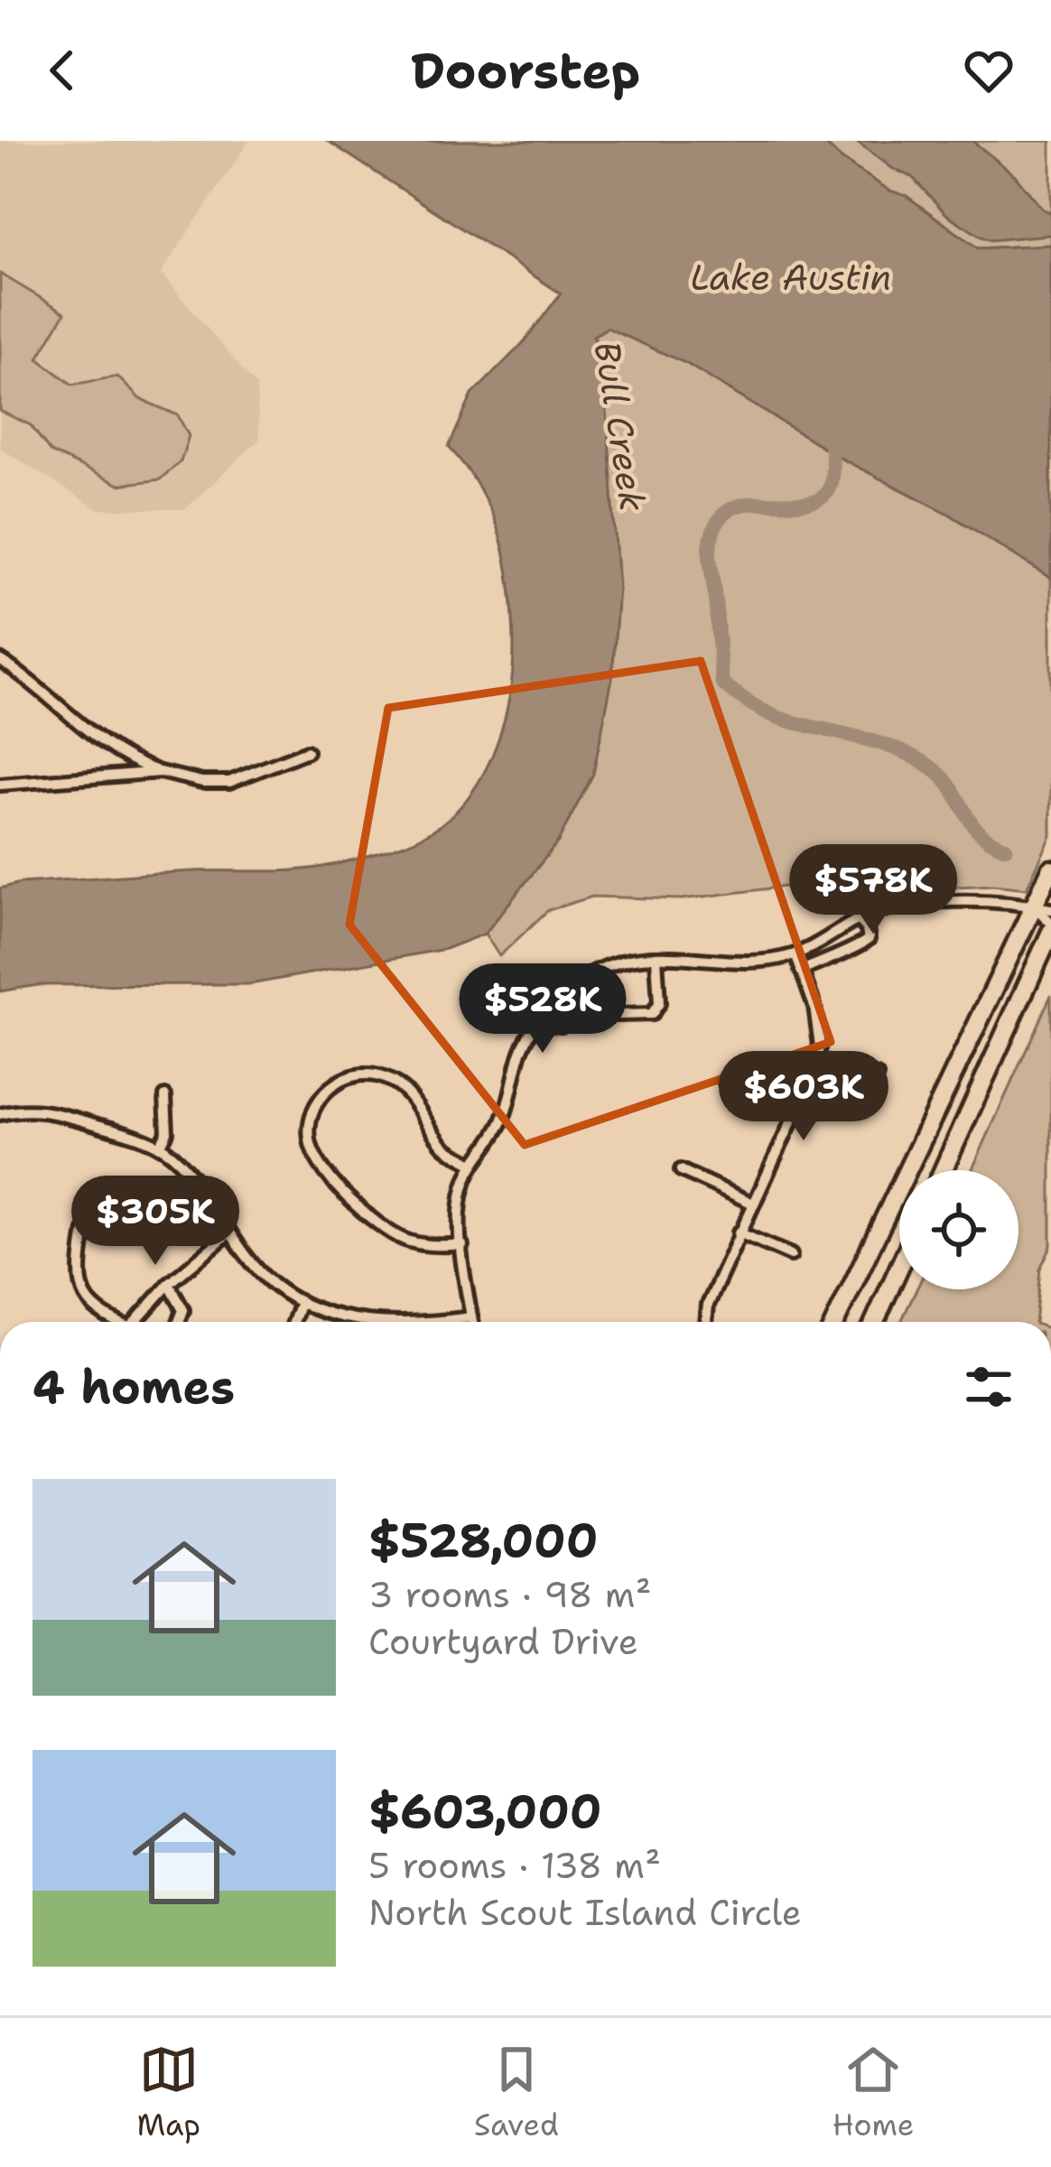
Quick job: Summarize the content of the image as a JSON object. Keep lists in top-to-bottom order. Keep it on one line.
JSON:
{"water":["Lake Austin","Bull Creek"],"page":{"header":"Doorstep","price":["$578K","$528K","$603K","$305K"],"heading":"4 homes","list":[{"name":"$528,000","note":"3 rooms · 98 m² · Courtyard Drive"},{"name":"$603,000","note":"5 rooms · 138 m² · North Scout Island Circle"}],"tabs":["Map","Saved","Home"]}}
